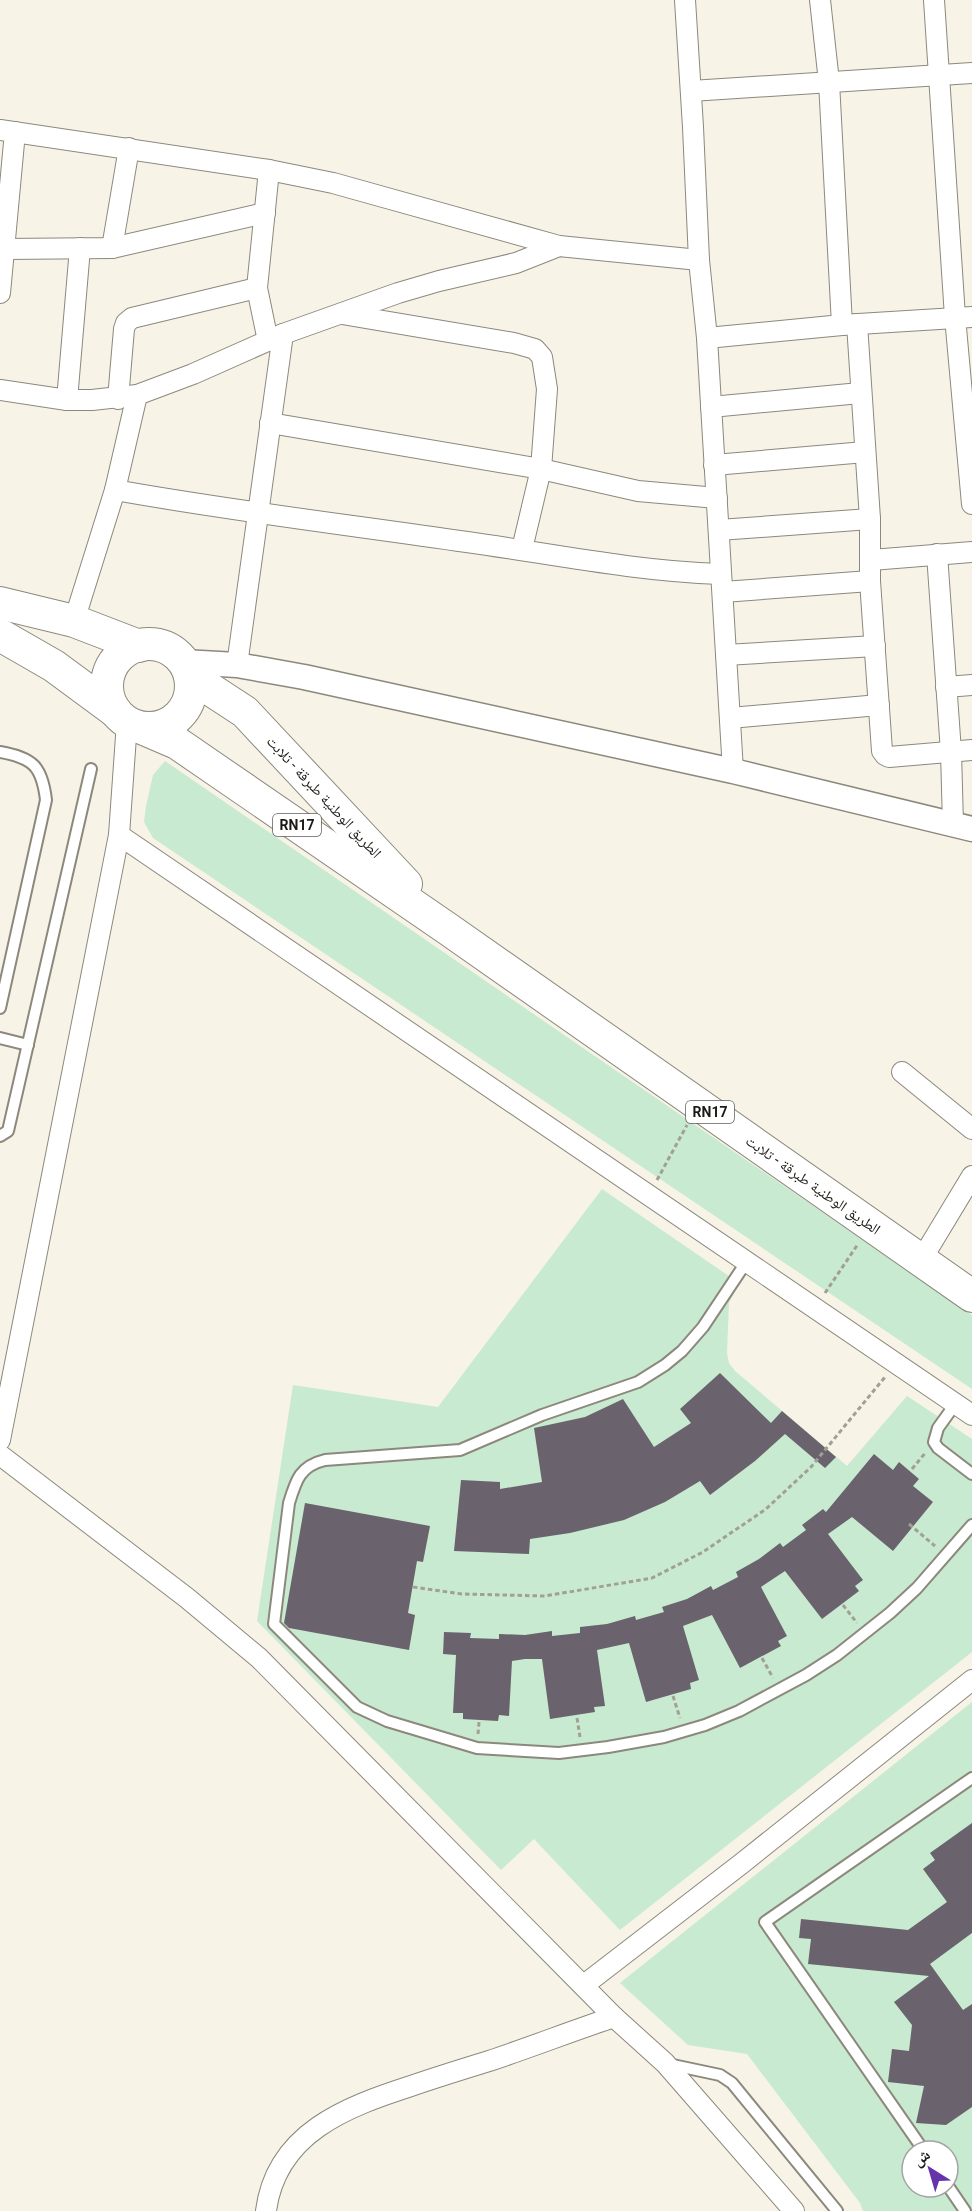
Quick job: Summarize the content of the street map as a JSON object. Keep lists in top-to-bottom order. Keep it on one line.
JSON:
{"streets":{"main road":["الطريق الوطنية طبرقة - تلابت","RN17"]},"crossings":[["الطريق الوطنية طبرقة - تلابت","RN17"]],"north":"top left"}
